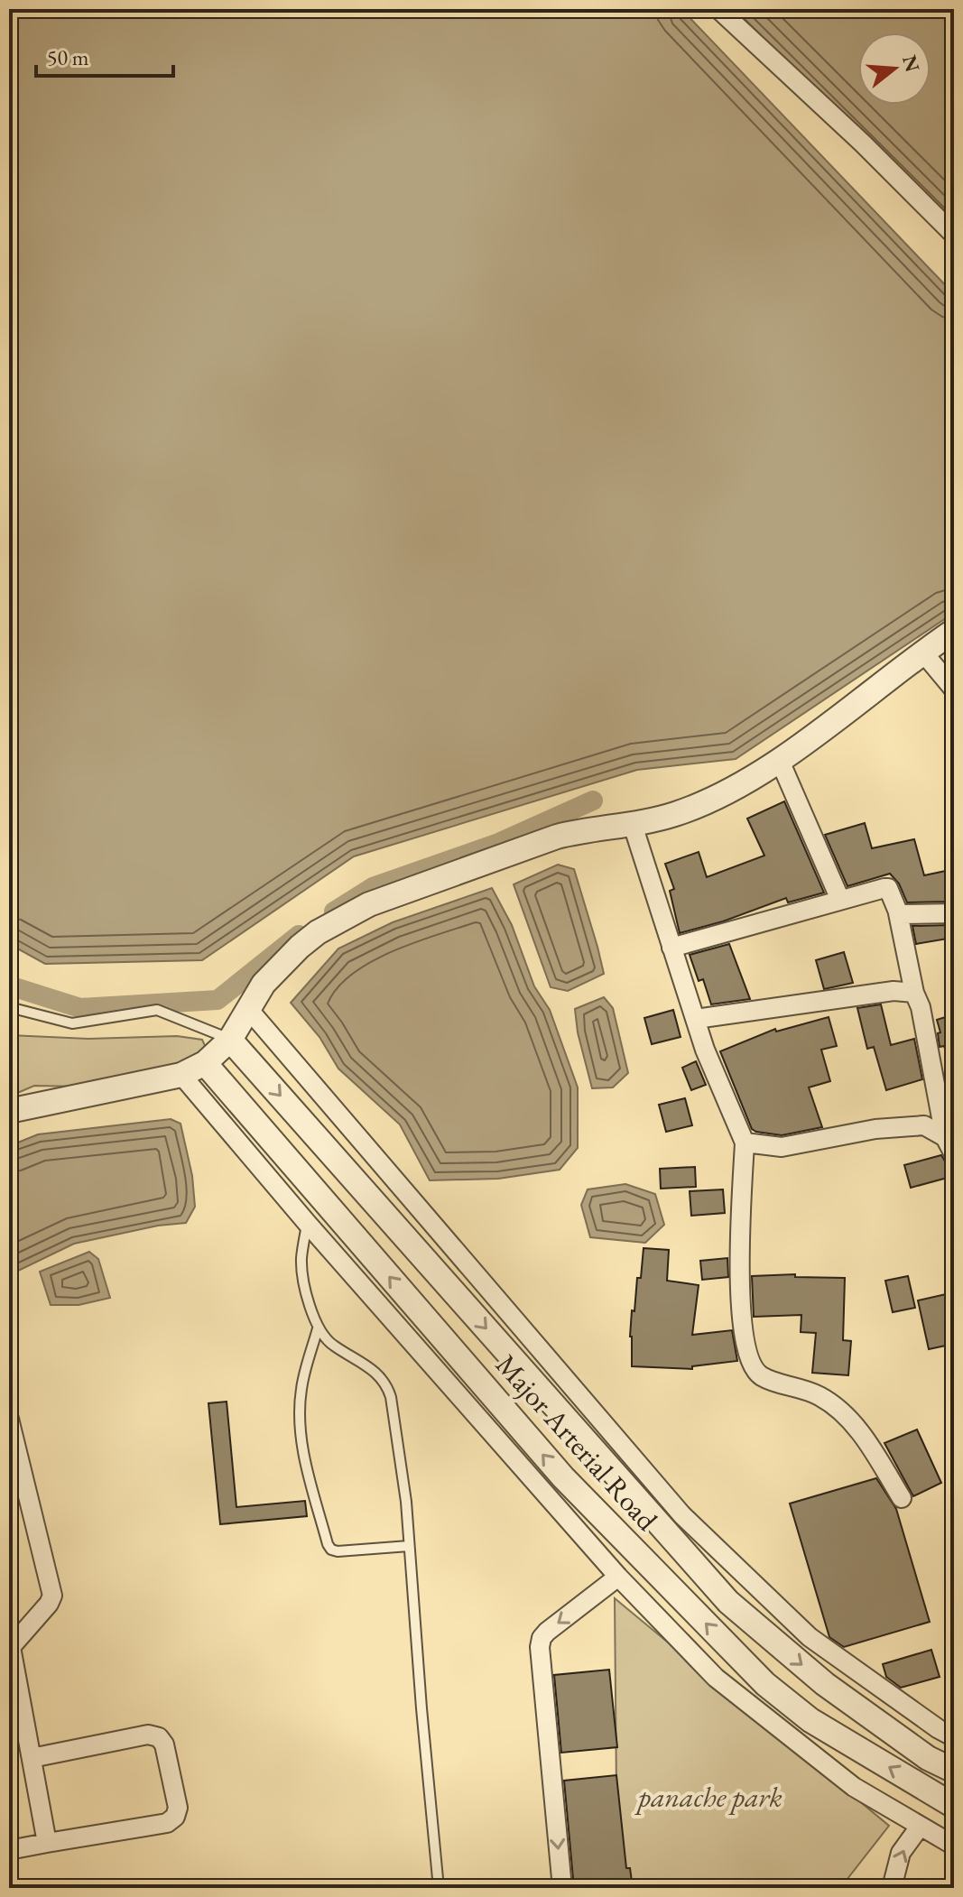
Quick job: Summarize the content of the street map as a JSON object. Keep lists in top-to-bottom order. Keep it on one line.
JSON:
{"streets":{"street":["Major Arterial Road"]},"parks":["panache park"],"scale_bar":"50 m","north":"right"}
